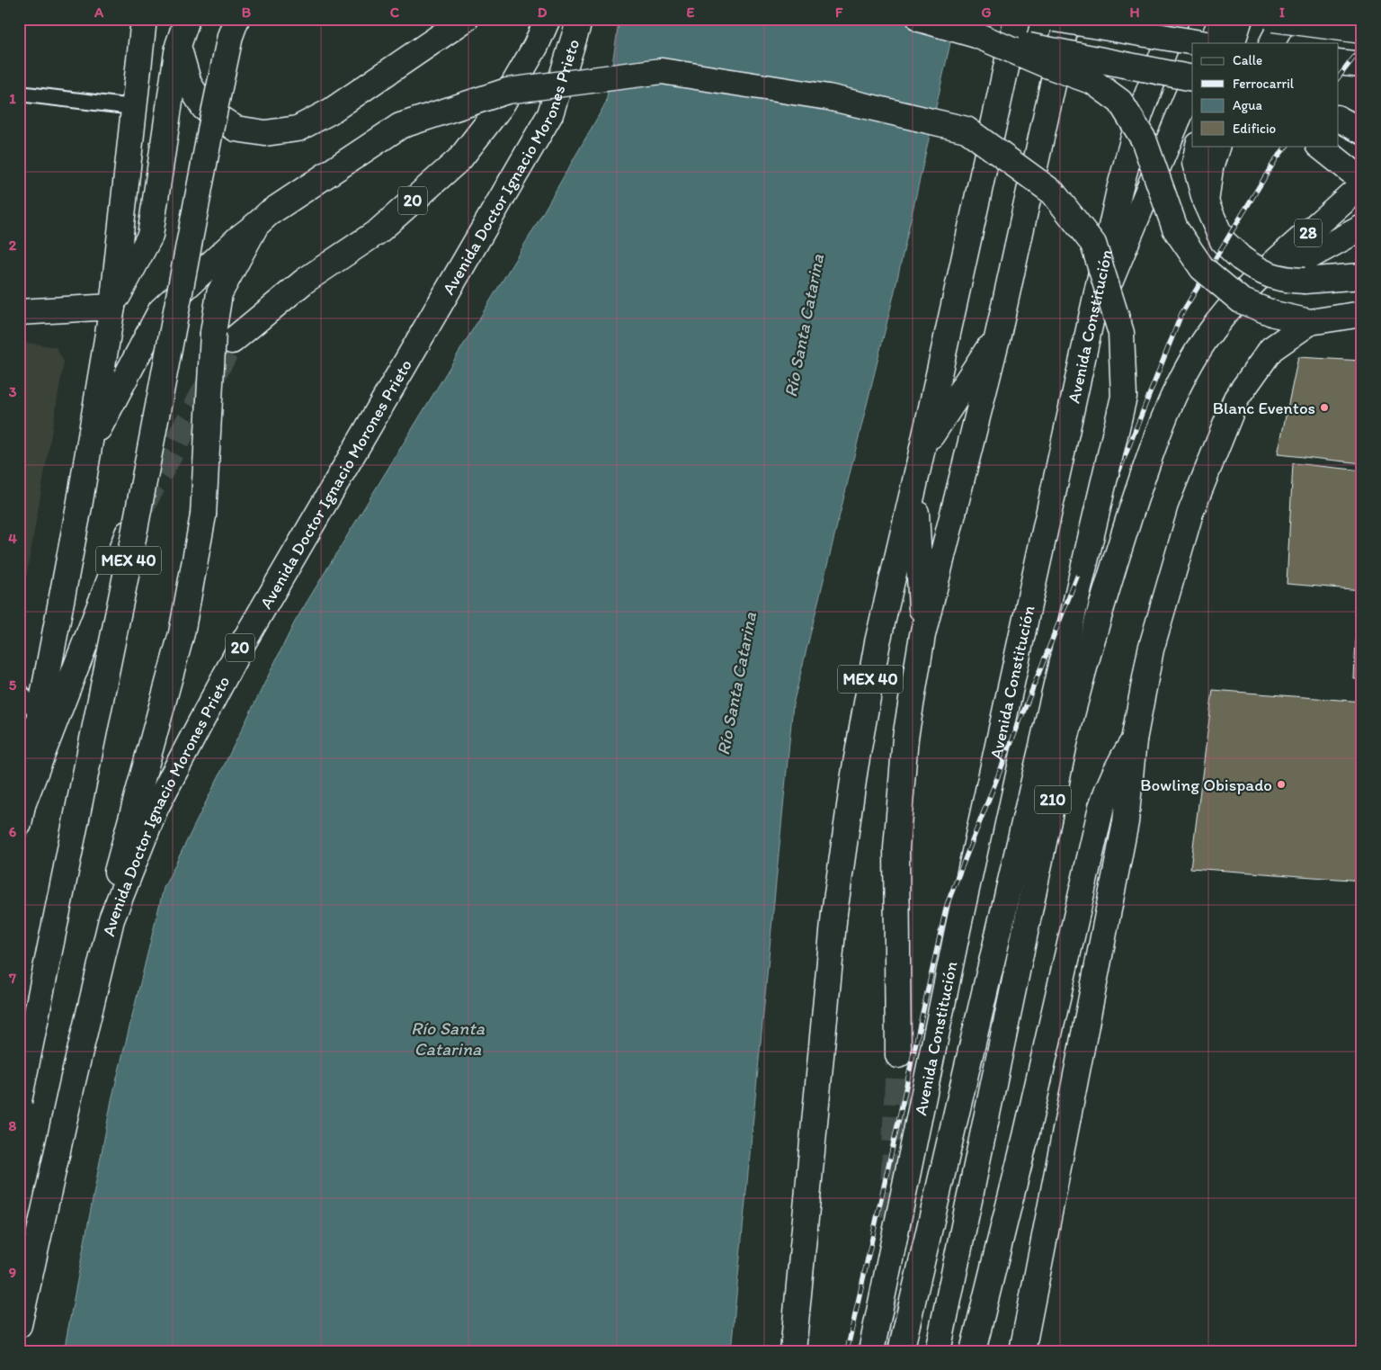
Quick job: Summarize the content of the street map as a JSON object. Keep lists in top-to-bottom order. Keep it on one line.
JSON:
{"streets":{"main road":["Avenida Doctor Ignacio Morones Prieto","20","28","Avenida Constitución","MEX 40","210"]},"crossings":[["28","210"]],"water":["Río Santa Catarina"],"places":["Blanc Eventos","Bowling Obispado"],"legend":["Calle","Ferrocarril","Agua","Edificio"],"grid":{"columns":["A","B","C","D","E","F","G","H","I"],"rows":["1","2","3","4","5","6","7","8","9"]}}
